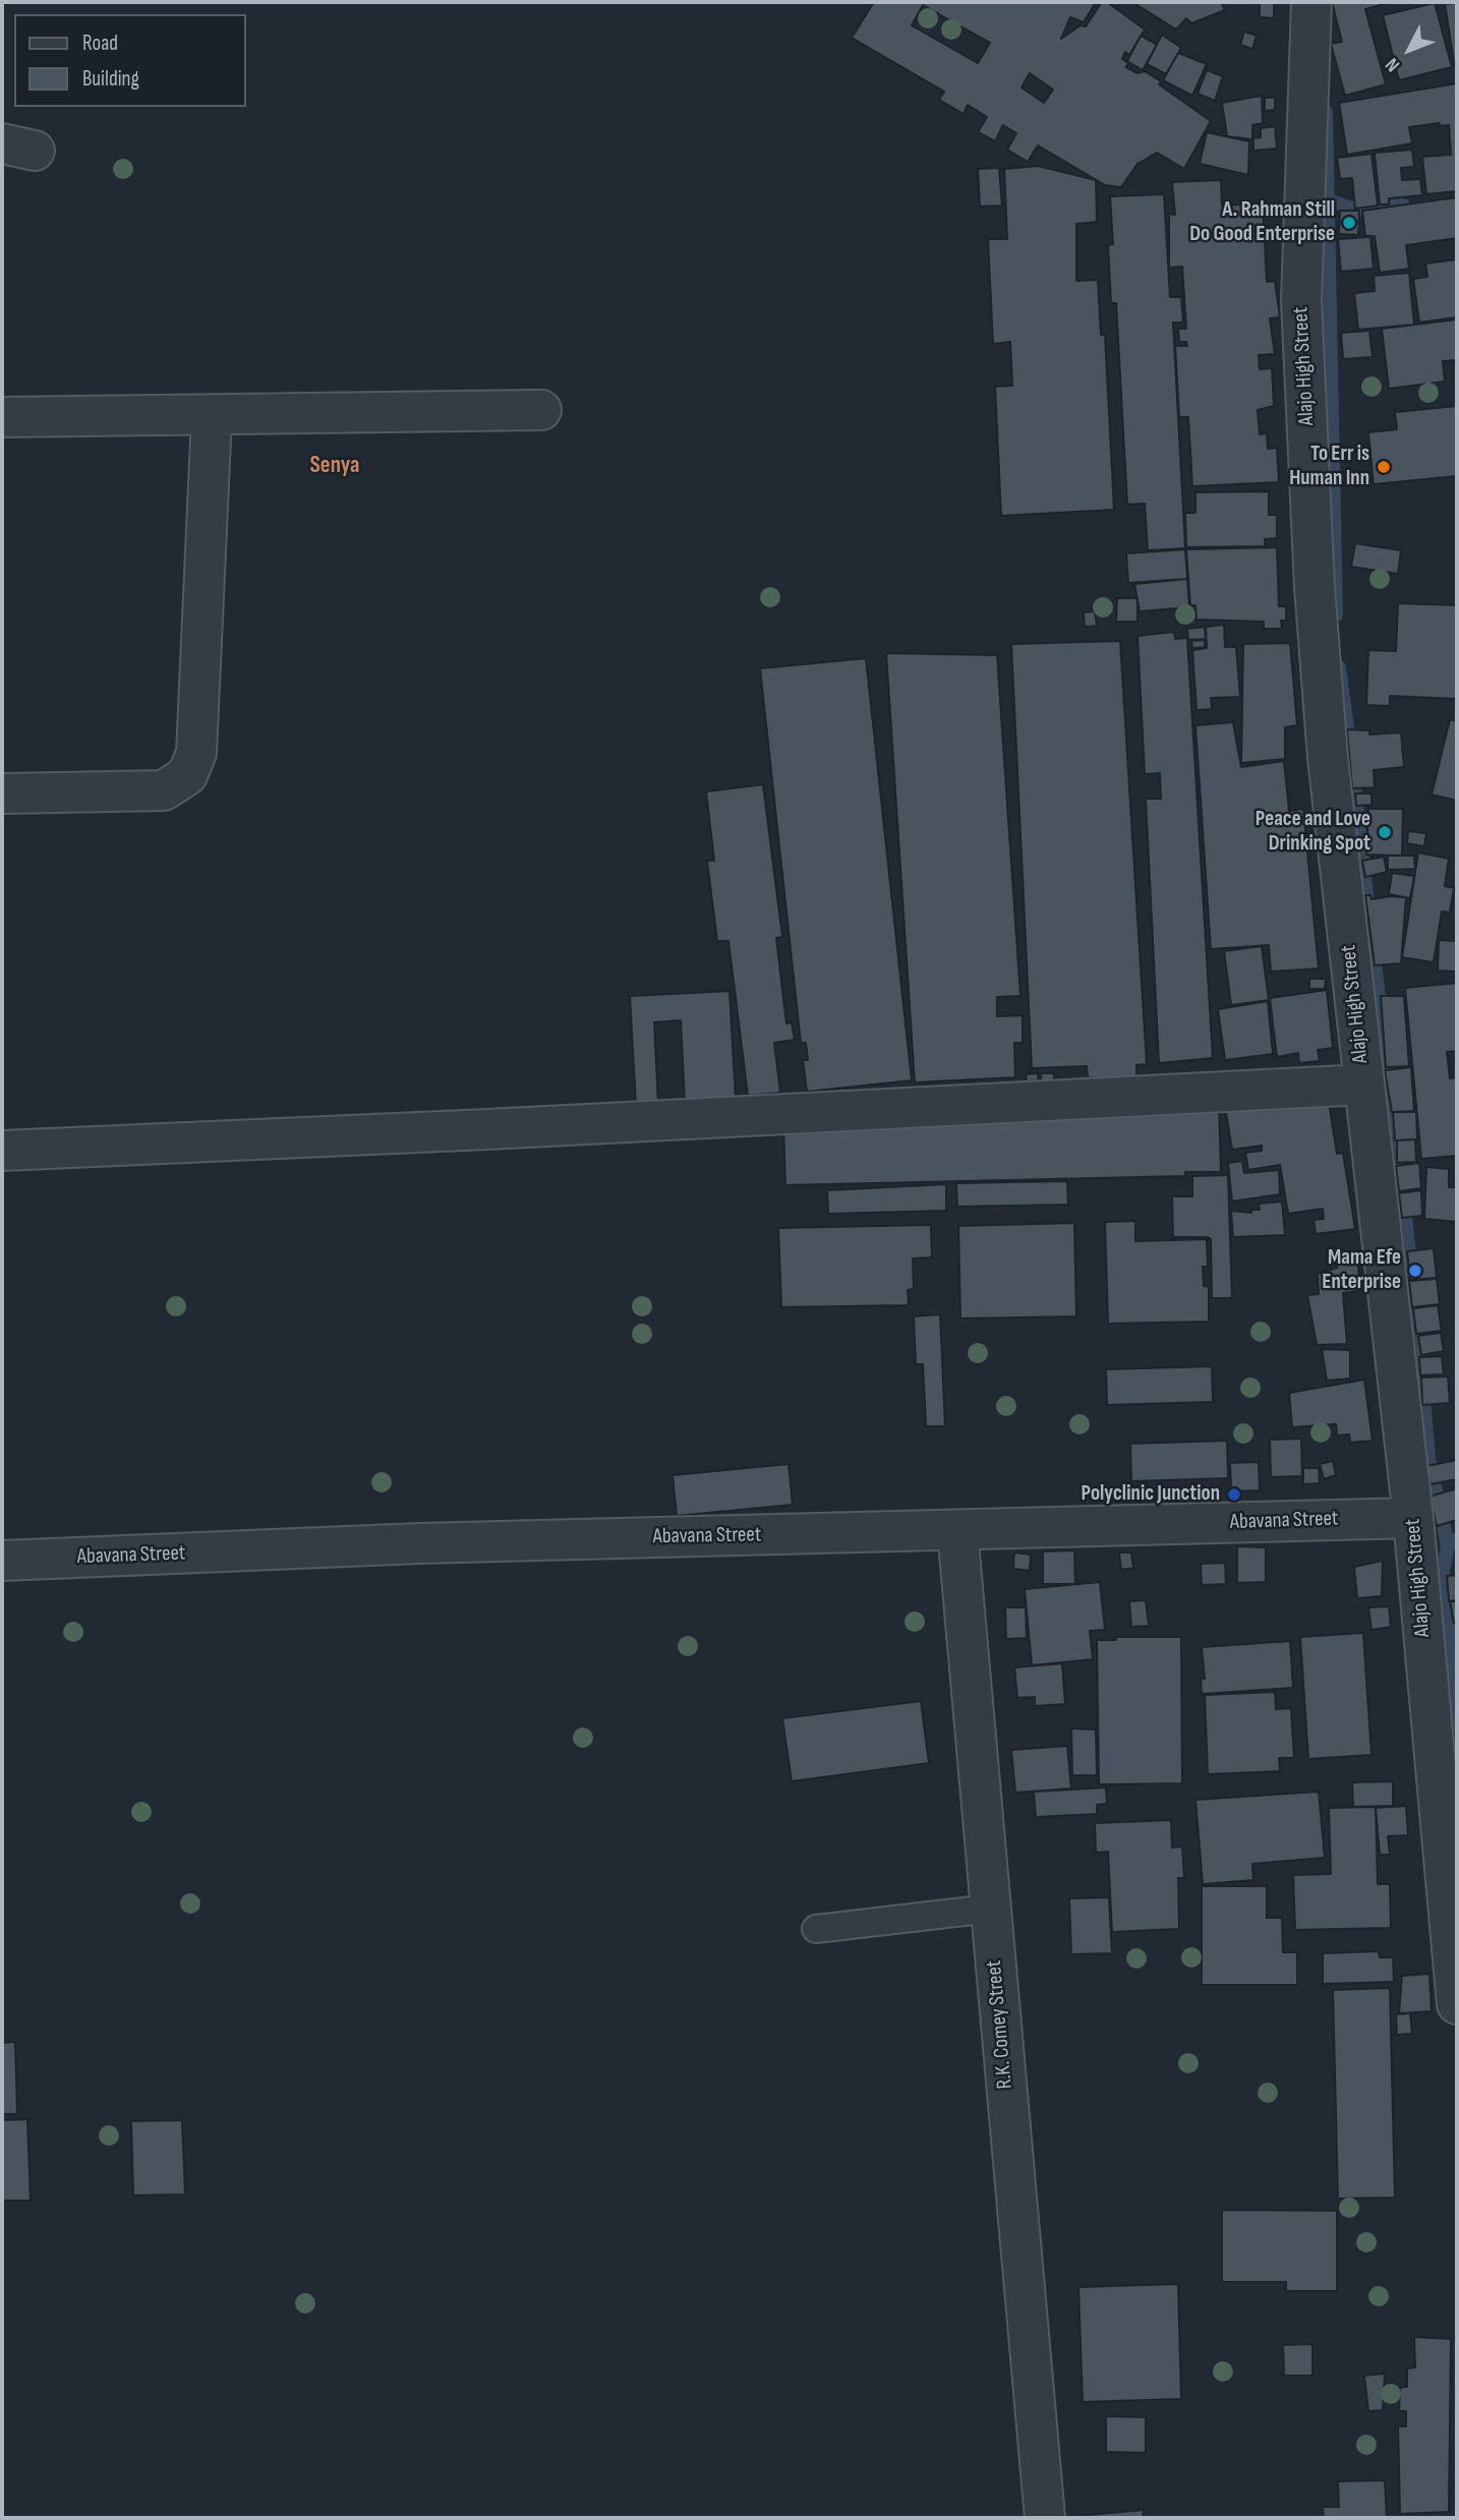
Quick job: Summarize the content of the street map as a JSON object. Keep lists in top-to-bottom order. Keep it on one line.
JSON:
{"streets":{"street":["Alajo High Street","Abavana Street","R.K. Comey Street"]},"crossings":[["Alajo High Street","Abavana Street"],["Abavana Street","R.K. Comey Street"]],"districts":["Senya"],"places":["A. Rahman Still Do Good Enterprise","To Err is Human Inn","Peace and Love Drinking Spot","Mama Efe Enterprise","Polyclinic Junction"],"legend":["Road","Building"],"north":"bottom left"}
